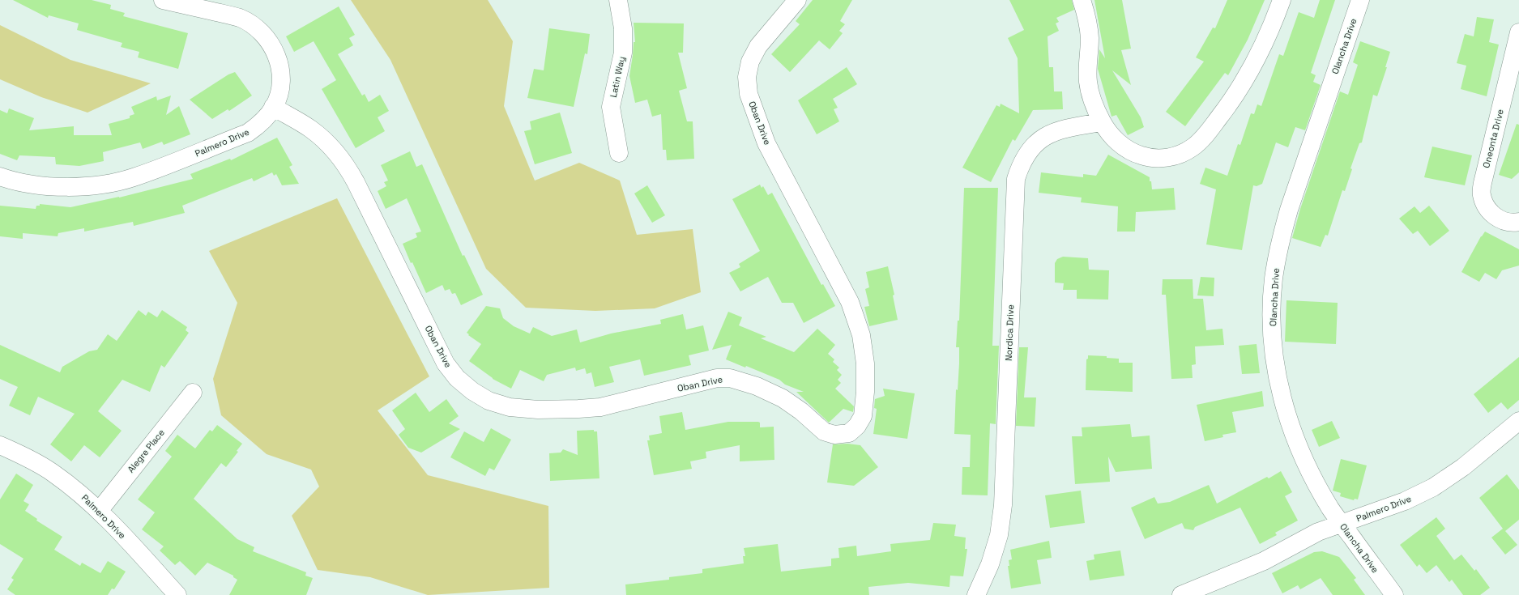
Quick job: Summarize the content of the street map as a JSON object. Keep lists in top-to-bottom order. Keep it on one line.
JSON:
{"streets":{"street":["Olancha Drive","Latin Way","Oban Drive","Oneonta Drive","Palmero Drive","Nordica Drive","Alegre Place"]},"crossings":[["Olancha Drive","Palmero Drive"],["Oban Drive","Palmero Drive"],["Palmero Drive","Alegre Place"]]}
